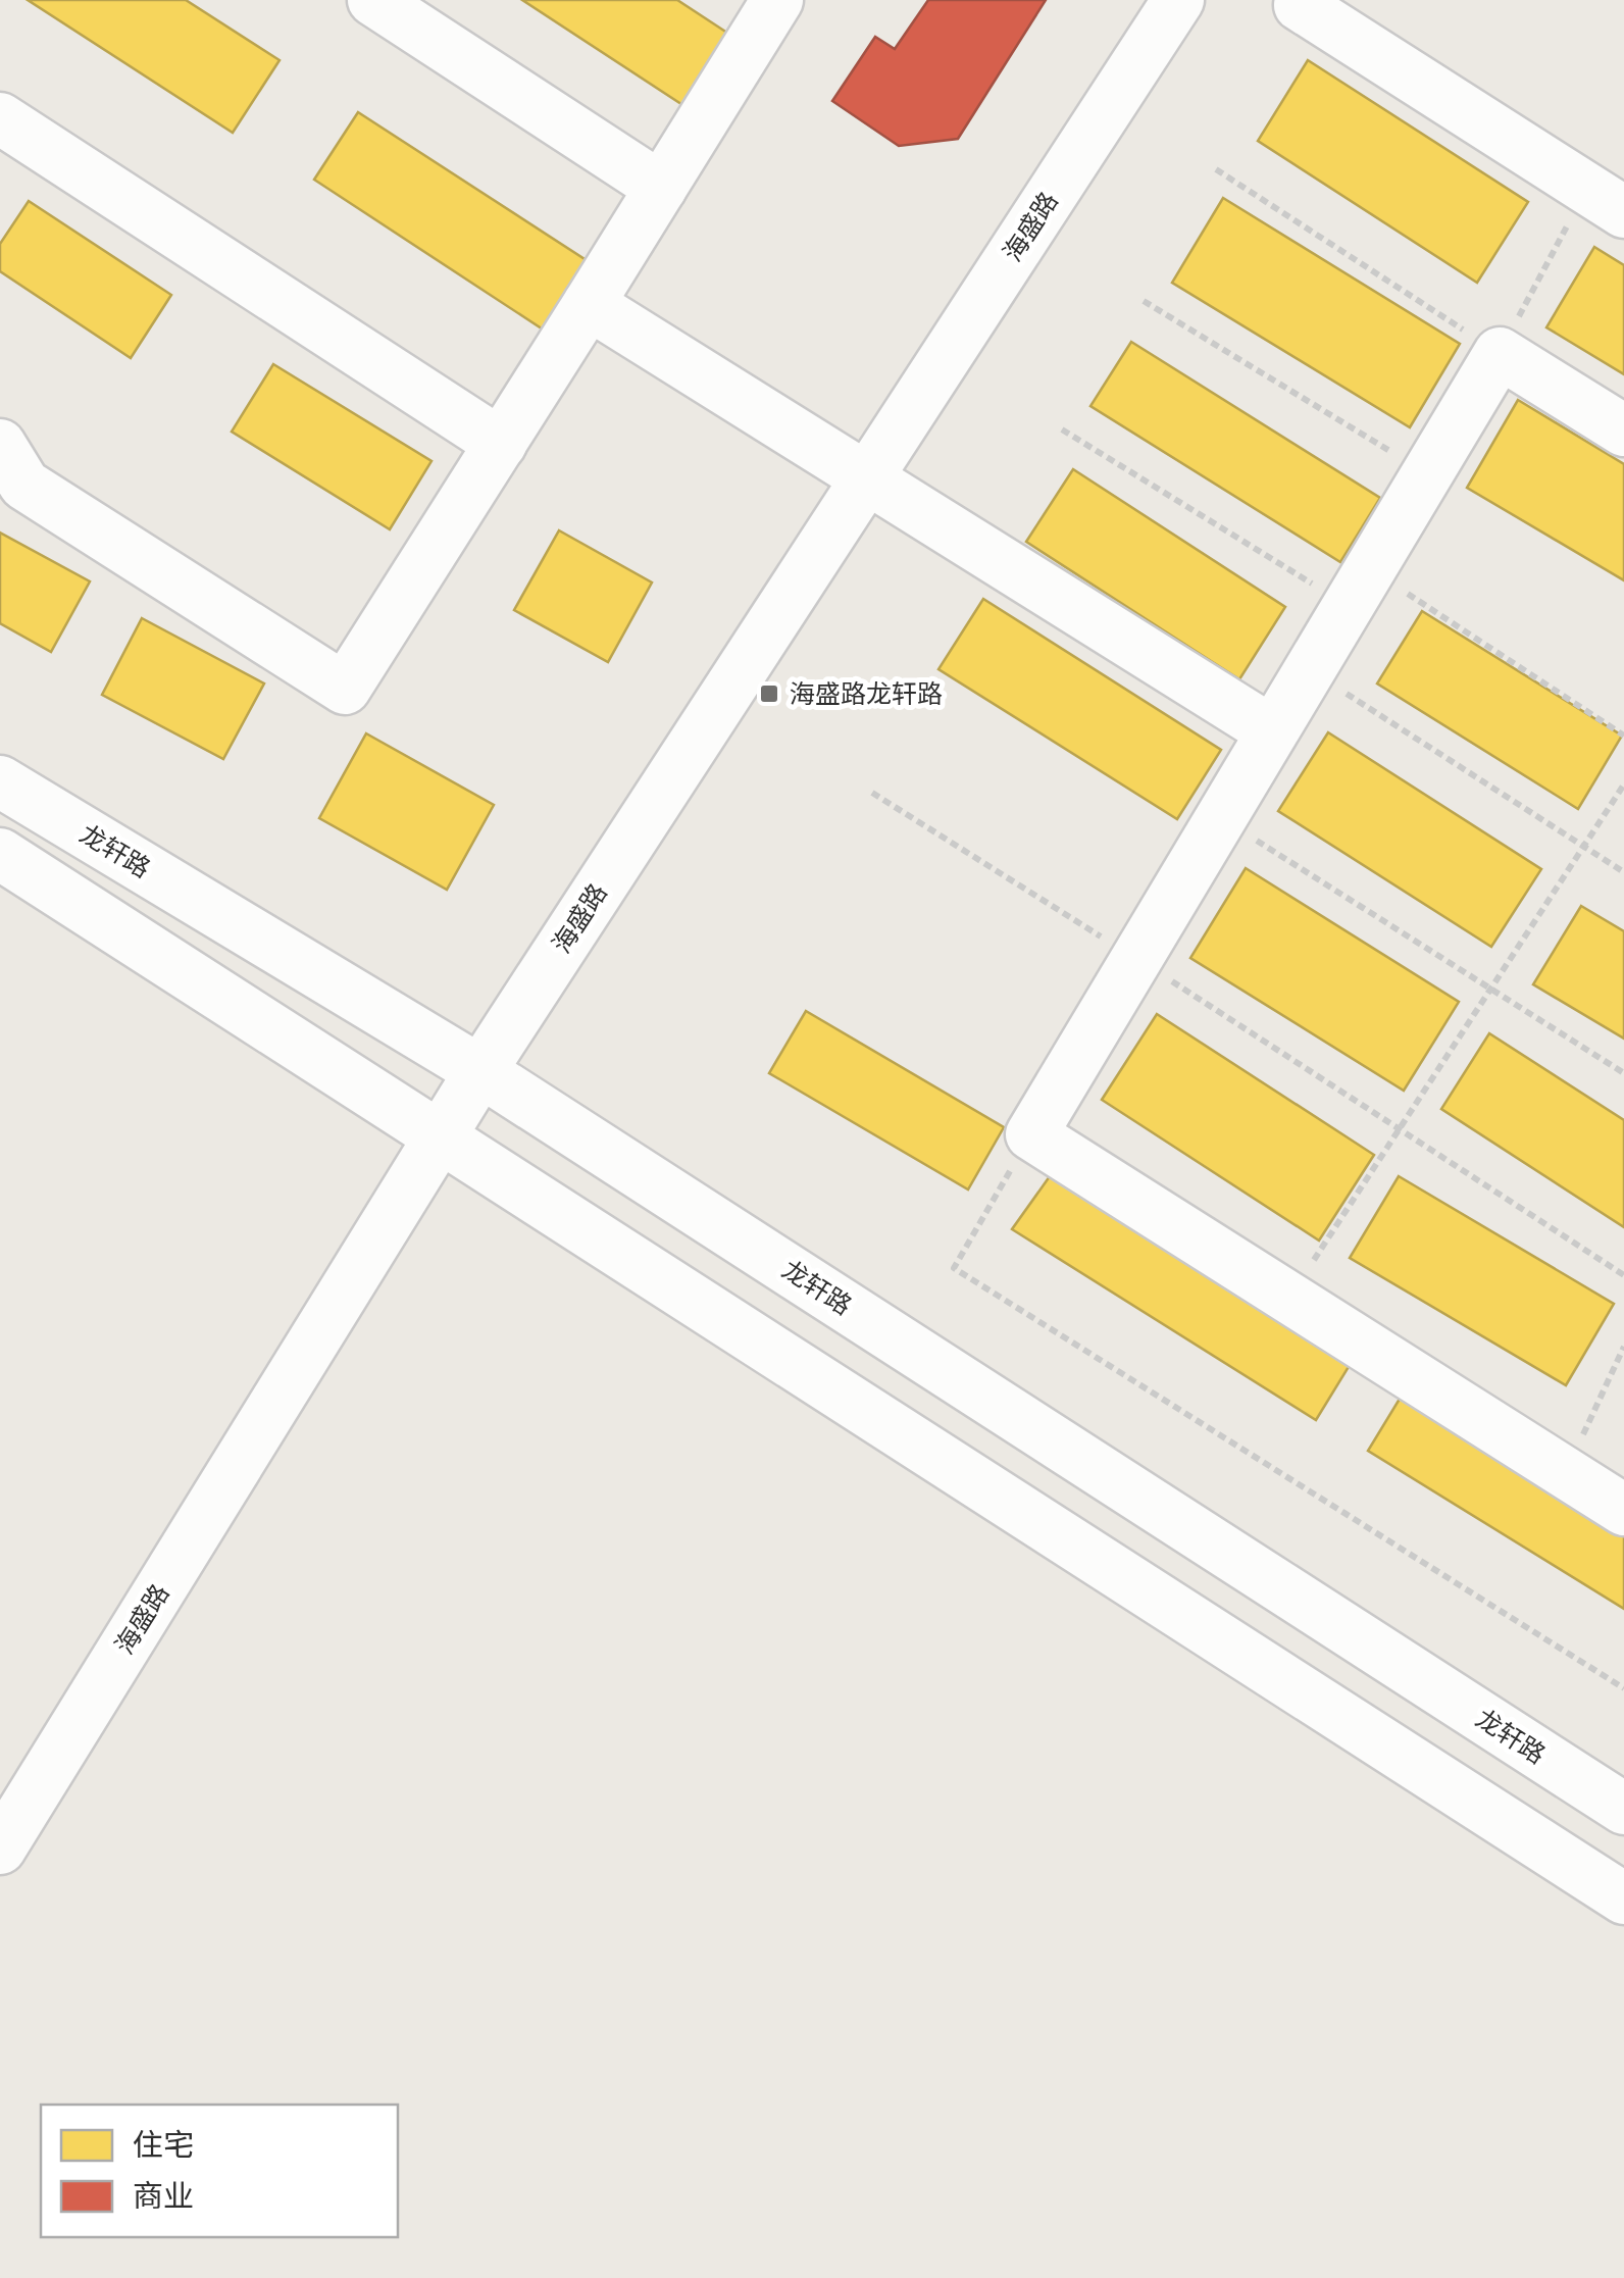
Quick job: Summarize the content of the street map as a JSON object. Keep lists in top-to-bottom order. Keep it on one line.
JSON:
{"streets":{"street":["海盛路","龙轩路"]},"crossings":[["海盛路","龙轩路"]],"places":{"transit":["海盛路龙轩路"]},"legend":["住宅","商业"]}
